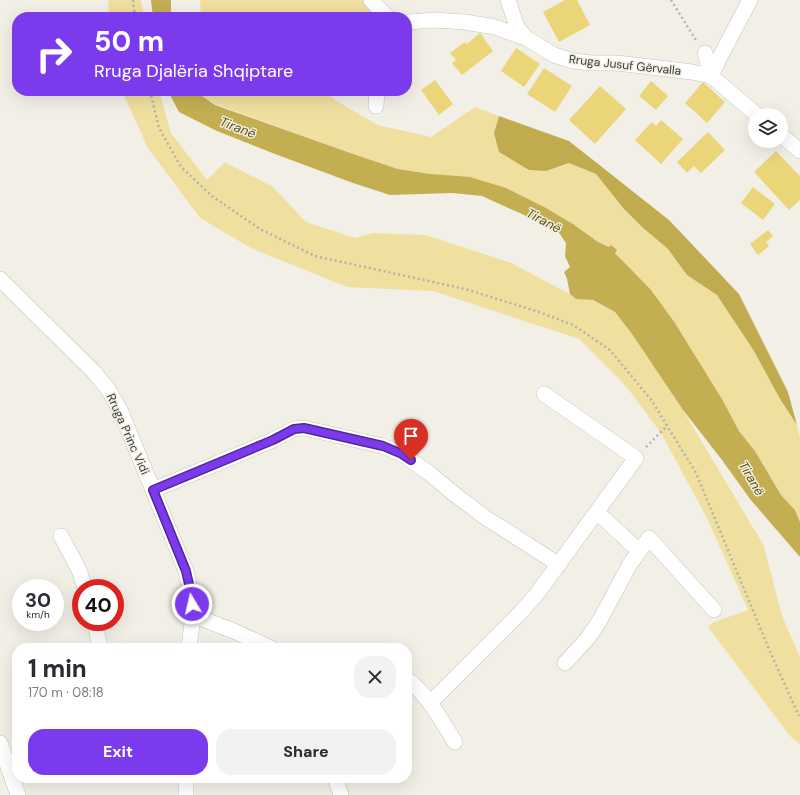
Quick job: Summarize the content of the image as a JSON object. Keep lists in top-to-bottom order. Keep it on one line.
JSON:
{"streets":{"street":["Rruga Jusuf Gërvalla","Rruga Princ Vidi"]},"water":["Tiranë"],"page":{"turn":["50 m","Rruga Djalëria Shqiptare"],"speed":"30 km/h","limit":"40","heading":["1 min","170 m · 08:18"],"buttons":["Exit","Share"]}}
